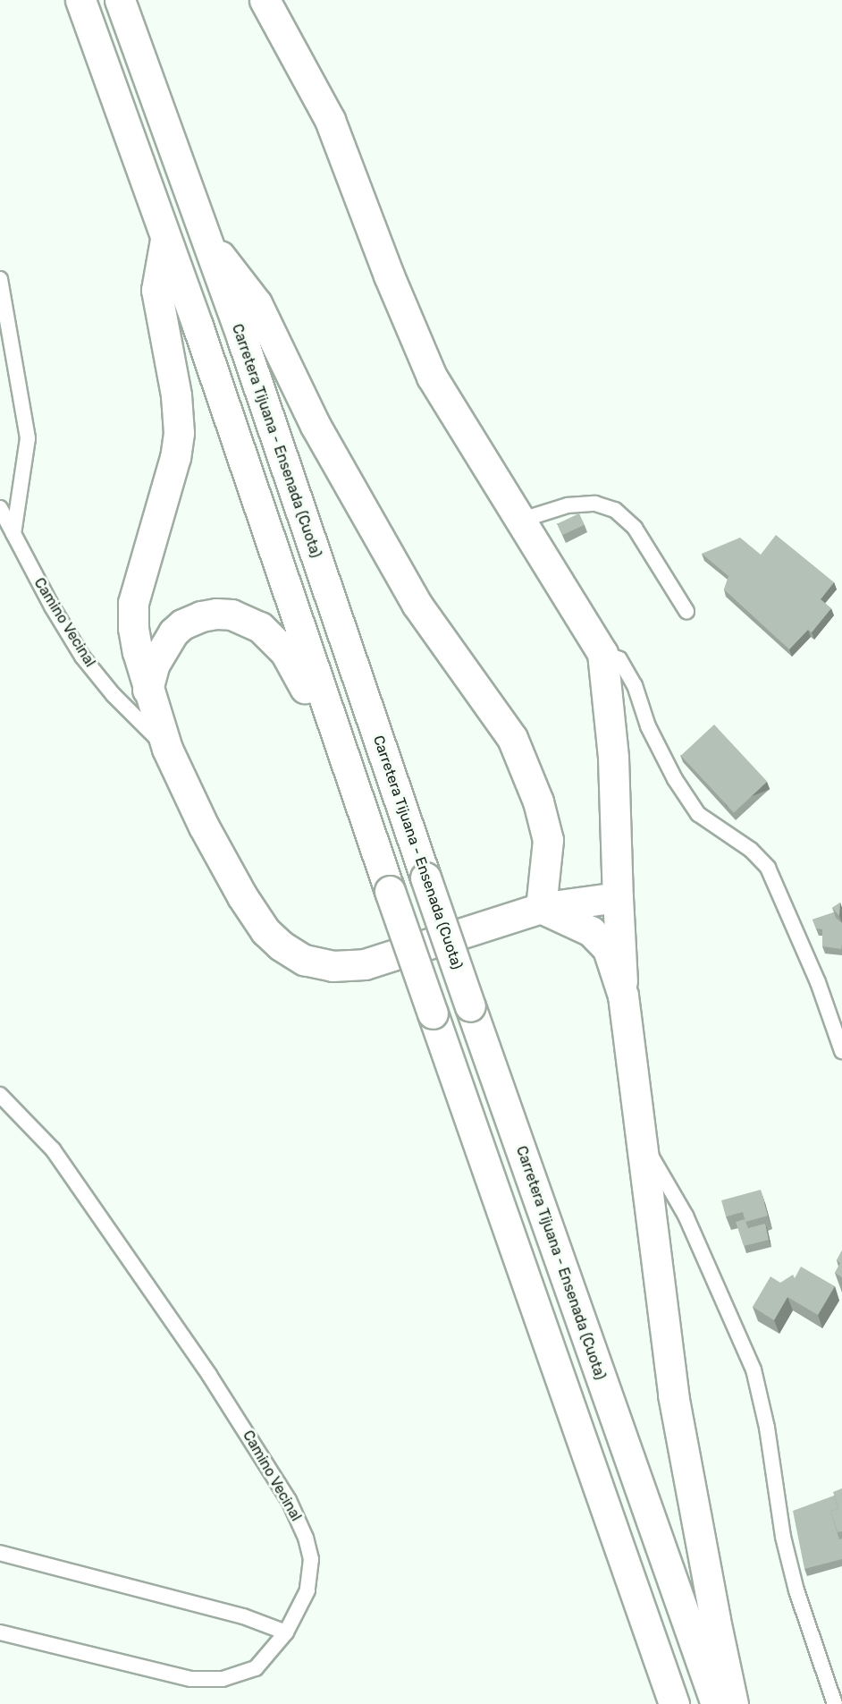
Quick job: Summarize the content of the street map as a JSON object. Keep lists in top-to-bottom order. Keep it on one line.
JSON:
{"streets":{"main road":["Carretera Tijuana - Ensenada (Cuota)"],"lane":["Camino Vecinal"]}}
